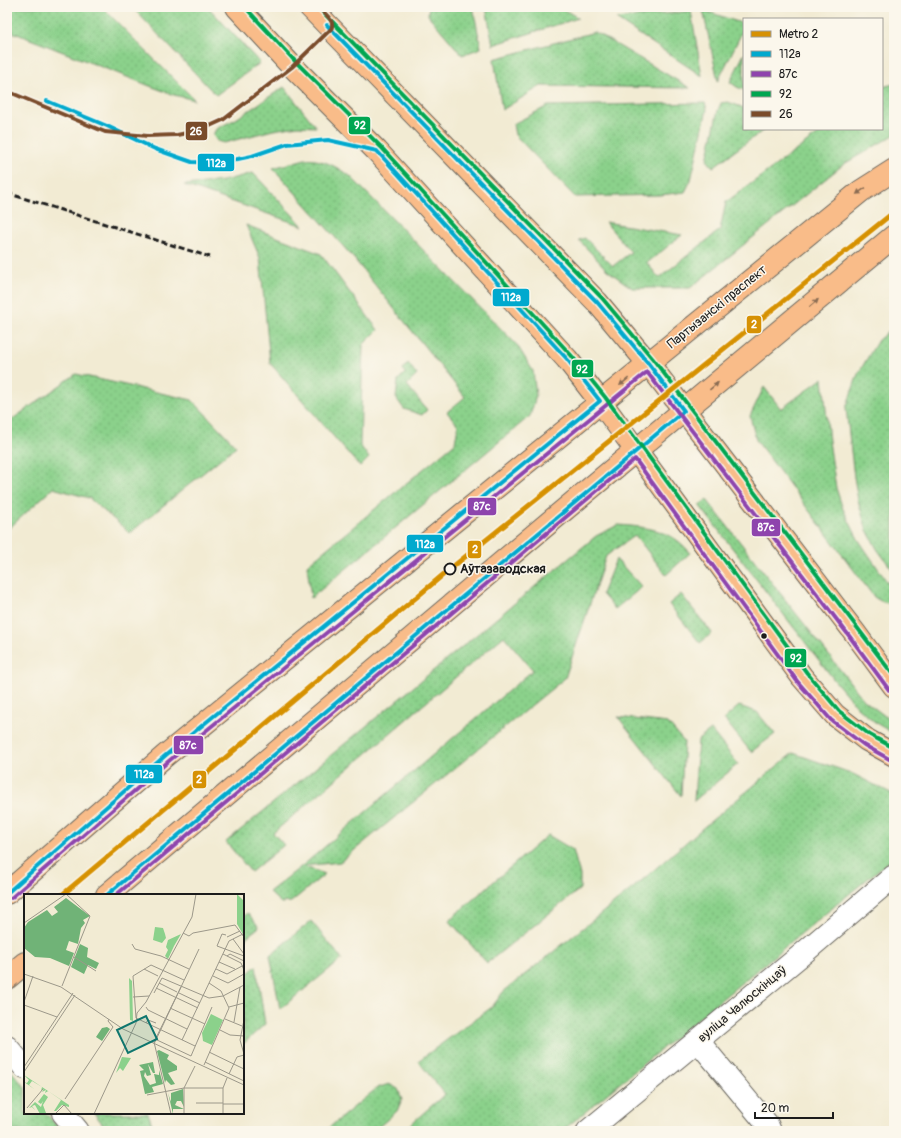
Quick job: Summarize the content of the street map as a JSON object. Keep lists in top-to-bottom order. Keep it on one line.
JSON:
{"streets":{"main road":["Партызанскі праспект"],"street":["вуліца Чалюскінцаў"]},"places":["Аўтазаводская"],"lines":["transit line 92","transit line 26","transit line 112а","metro line 2","transit line 87с"],"legend":["Metro 2","112а","87с","92","26"],"scale_bar":"20 m"}
